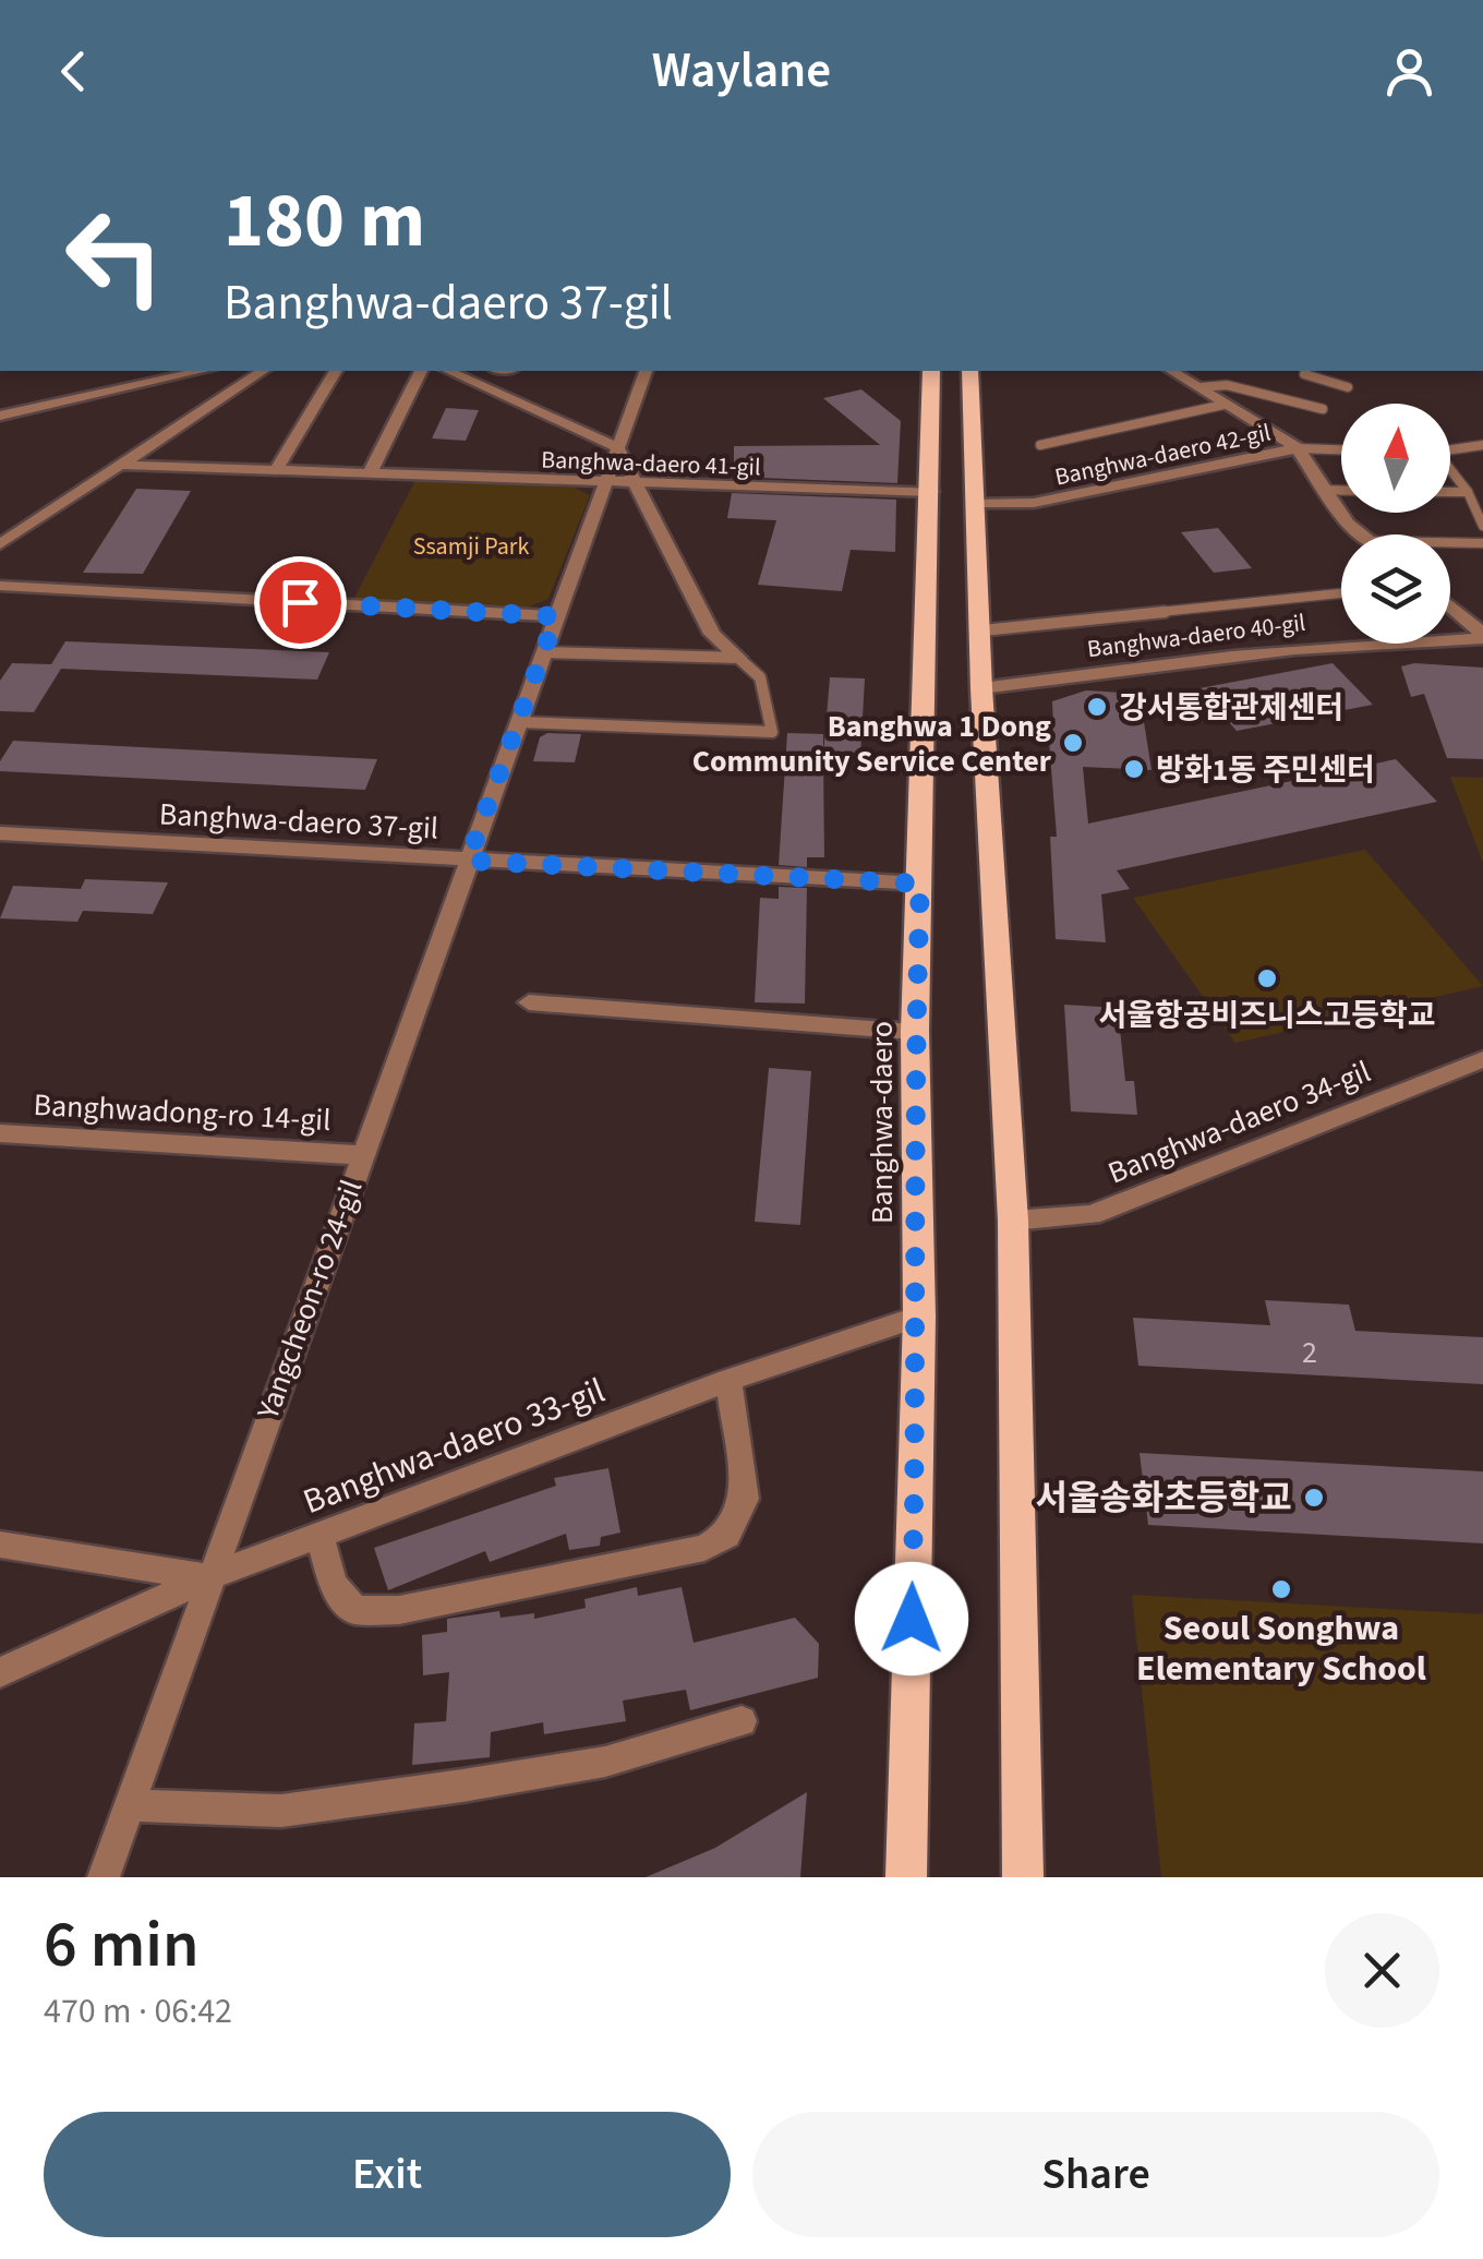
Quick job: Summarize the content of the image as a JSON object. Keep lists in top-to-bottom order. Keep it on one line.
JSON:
{"streets":{"main road":["Banghwa-daero"],"street":["Banghwa-daero 42-gil","Banghwa-daero 41-gil","Banghwa-daero 40-gil","Banghwa-daero 37-gil","Banghwadong-ro 14-gil","Banghwa-daero 34-gil","Yangcheon-ro 24-gil","Banghwa-daero 33-gil"]},"crossings":[["Banghwa-daero 41-gil","Banghwa-daero"],["Banghwa-daero 41-gil","Yangcheon-ro 24-gil"],["Banghwa-daero 37-gil","Banghwa-daero"],["Banghwa-daero 37-gil","Yangcheon-ro 24-gil"],["Banghwadong-ro 14-gil","Yangcheon-ro 24-gil"],["Banghwa-daero","Banghwa-daero 33-gil"],["Yangcheon-ro 24-gil","Banghwa-daero 33-gil"]],"parks":["Ssamji Park"],"places":["강서통합관제센터","Banghwa 1 Dong Community Service Center","방화1동 주민센터","서울항공비즈니스고등학교","서울송화초등학교","Seoul Songhwa Elementary School"],"house_numbers":["2"],"north":"top","page":{"header":"Waylane","turn":["180 m","Banghwa-daero 37-gil"],"heading":["6 min","470 m · 06:42"],"buttons":["Exit","Share"]}}
